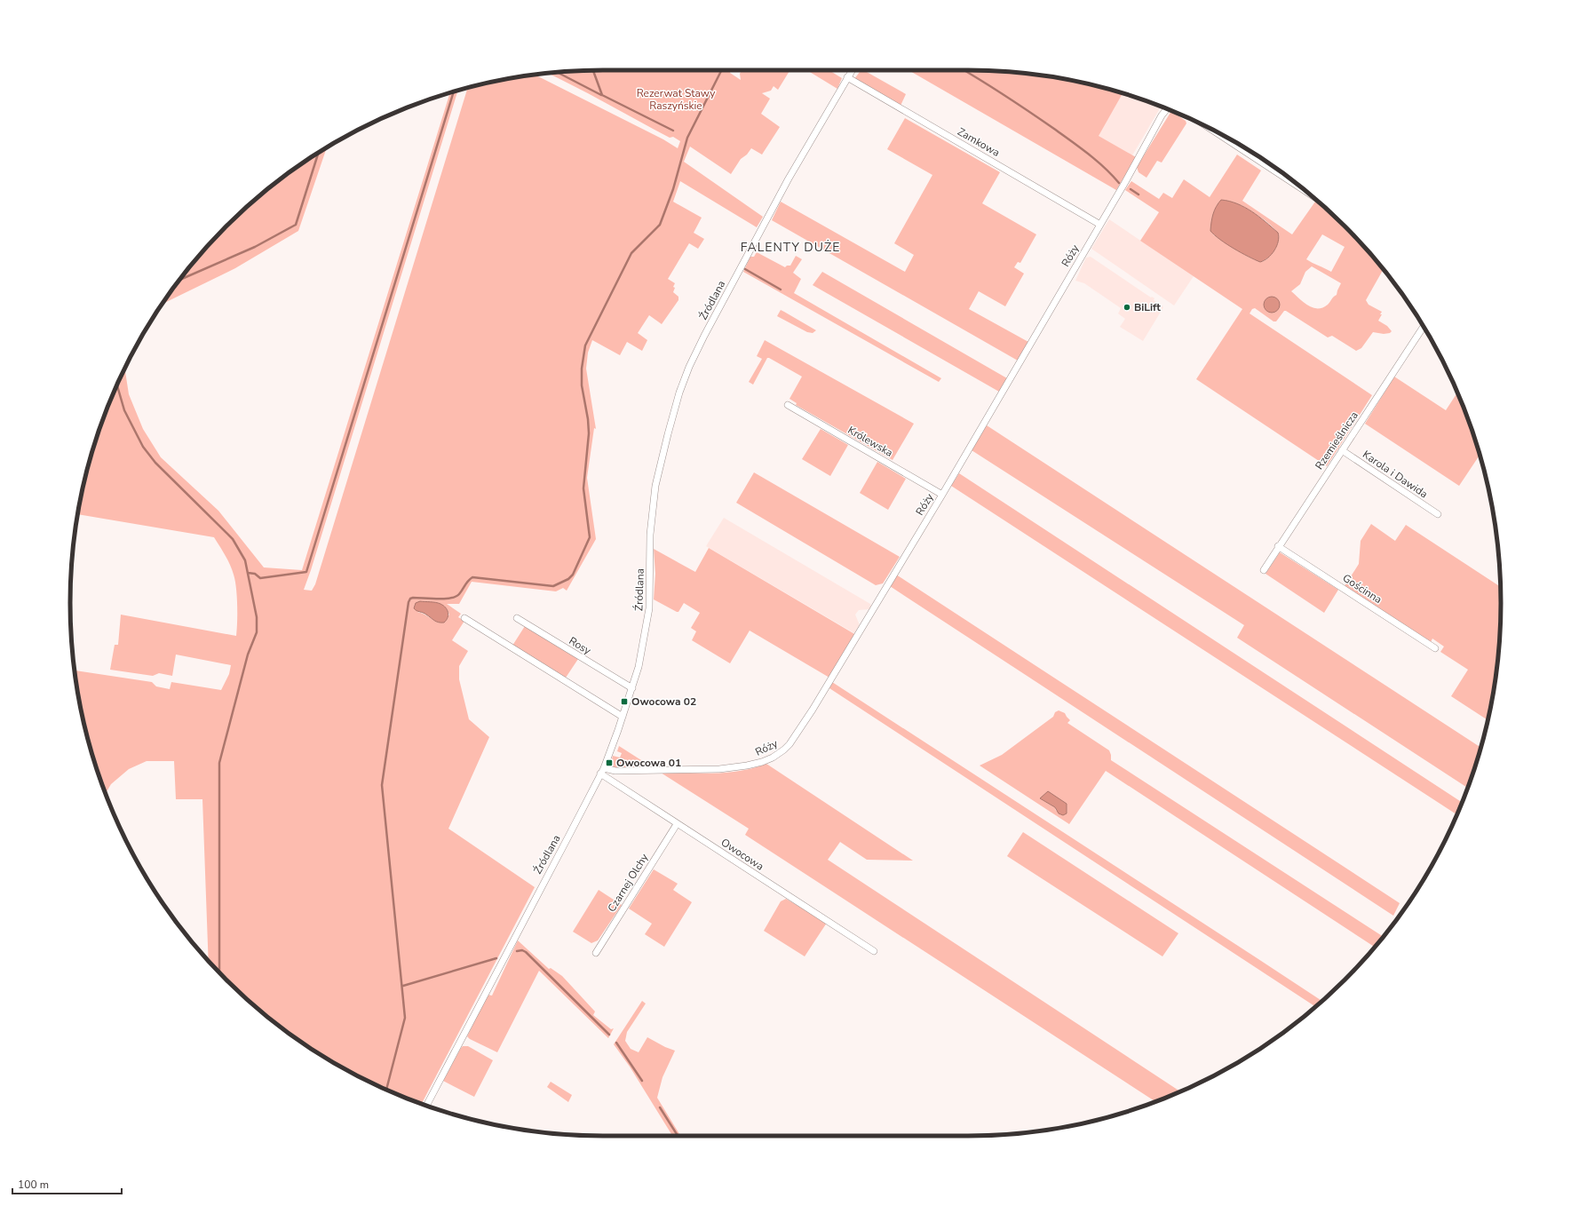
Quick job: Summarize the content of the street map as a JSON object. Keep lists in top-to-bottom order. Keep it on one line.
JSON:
{"streets":{"street":["Zamkowa","Róży","Źródlana","Rzemieślnicza","Królewska","Karola i Dawida","Gościnna","Rosy","Owocowa","Czarnej Olchy"]},"crossings":[["Zamkowa","Róży"],["Zamkowa","Źródlana"],["Róży","Źródlana"],["Róży","Królewska"],["Róży","Owocowa"],["Źródlana","Rosy"],["Źródlana","Owocowa"],["Rzemieślnicza","Karola i Dawida"],["Rzemieślnicza","Gościnna"],["Owocowa","Czarnej Olchy"]],"districts":["FALENTY DUŻE"],"parks":["Rezerwat Stawy Raszyńskie"],"places":{"other":["BiLift"],"transit":["Owocowa 02","Owocowa 01"]},"scale_bar":"100 m"}
